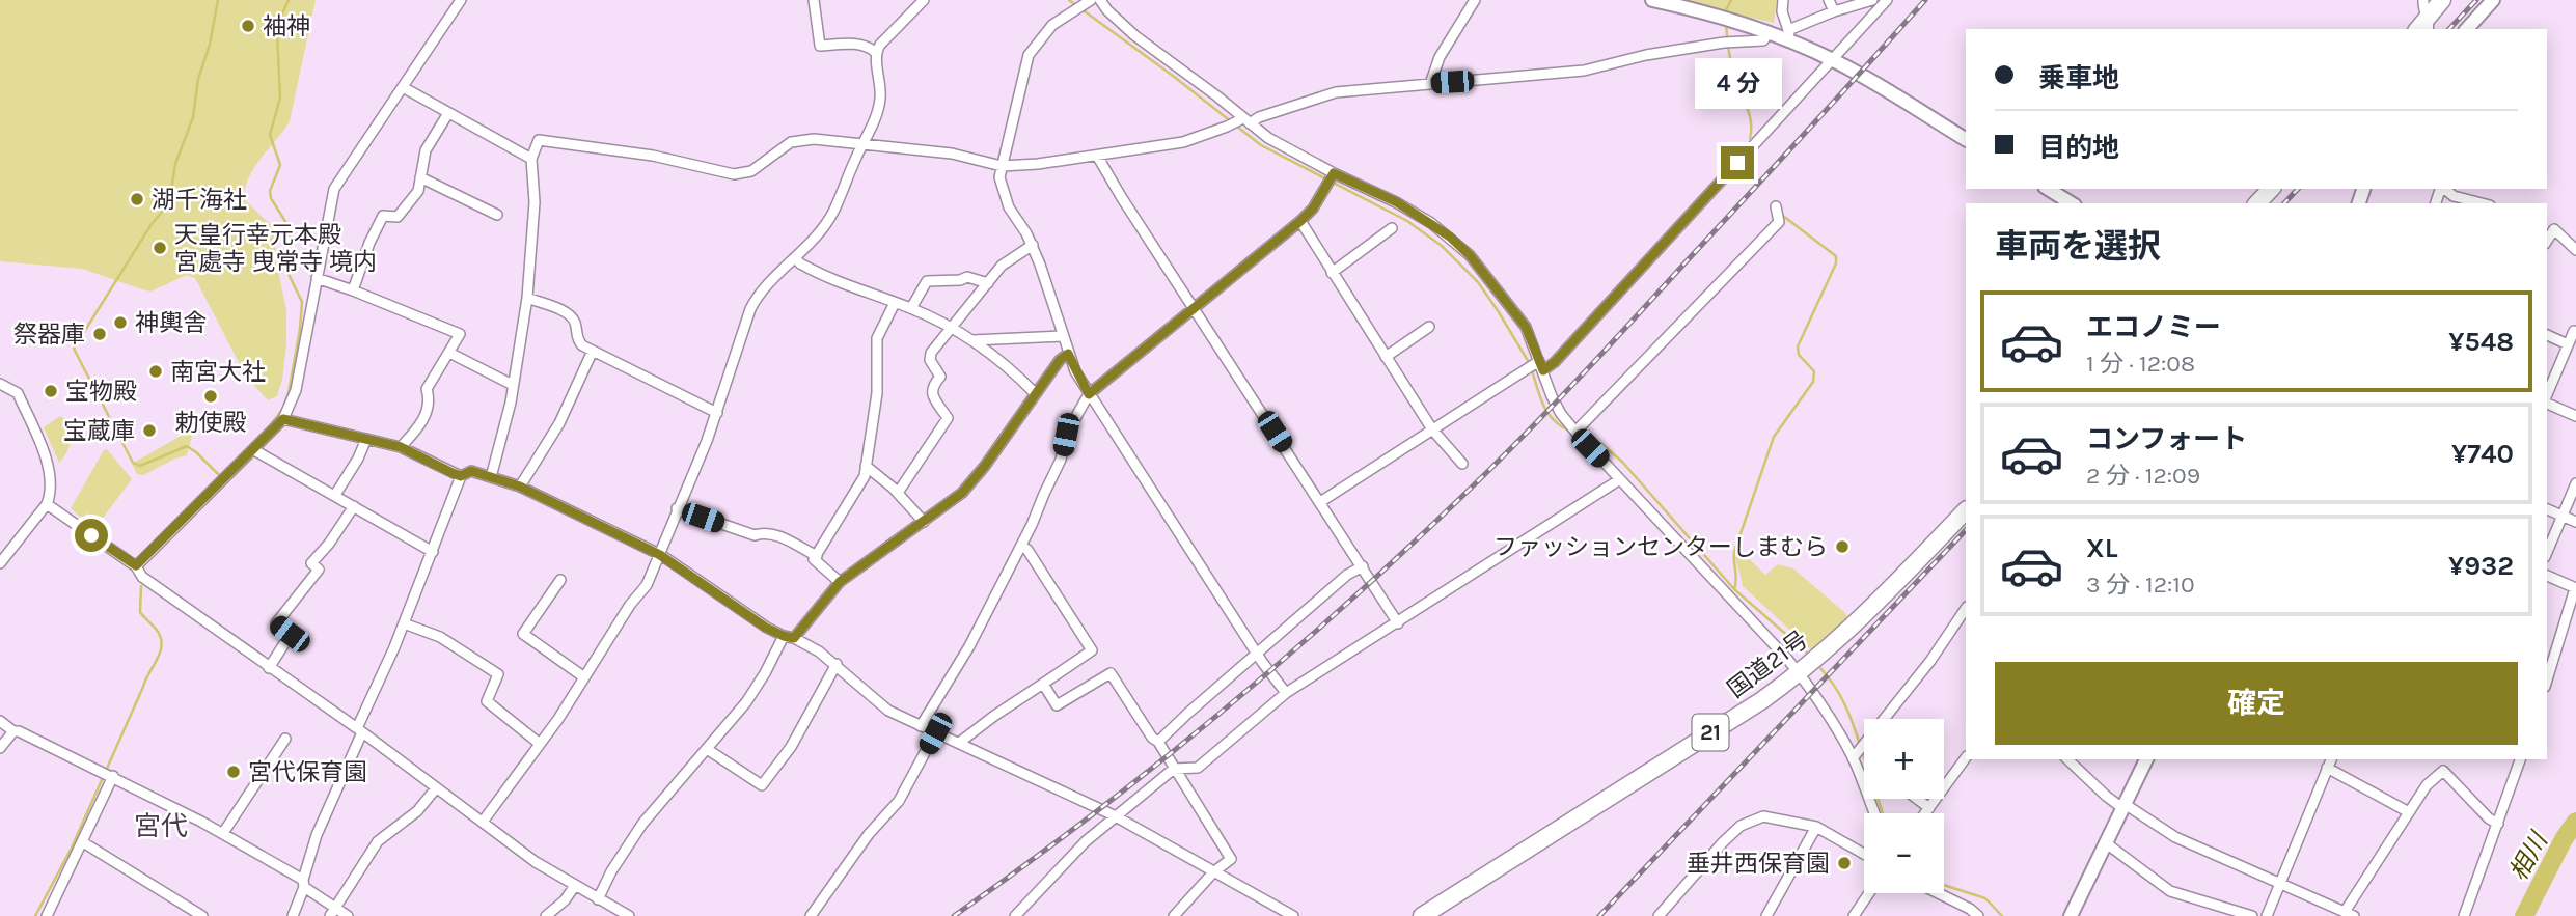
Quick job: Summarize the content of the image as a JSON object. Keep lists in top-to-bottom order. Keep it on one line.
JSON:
{"streets":{"highway":["国道21号","21"]},"districts":["宮代"],"water":["相川"],"places":["袖神","湖千海社","天皇行幸元本殿 宮處寺 曳常寺 境内","神輿舎","祭器庫","南宮大社","宝物殿","勅使殿","宝蔵庫","ファッションセンターしまむら","宮代保育園","垂井西保育園"],"page":{"banner":["乗車地","目的地"],"bubble":"4 分","heading":"車両を選択","list":[{"name":"エコノミー","note":"1 分 · 12:08","value":"¥548"},{"name":"コンフォート","note":"2 分 · 12:09","value":"¥740"},{"name":"XL","note":"3 分 · 12:10","value":"¥932"}],"buttons":"確定","map_buttons":["+","−"]}}
